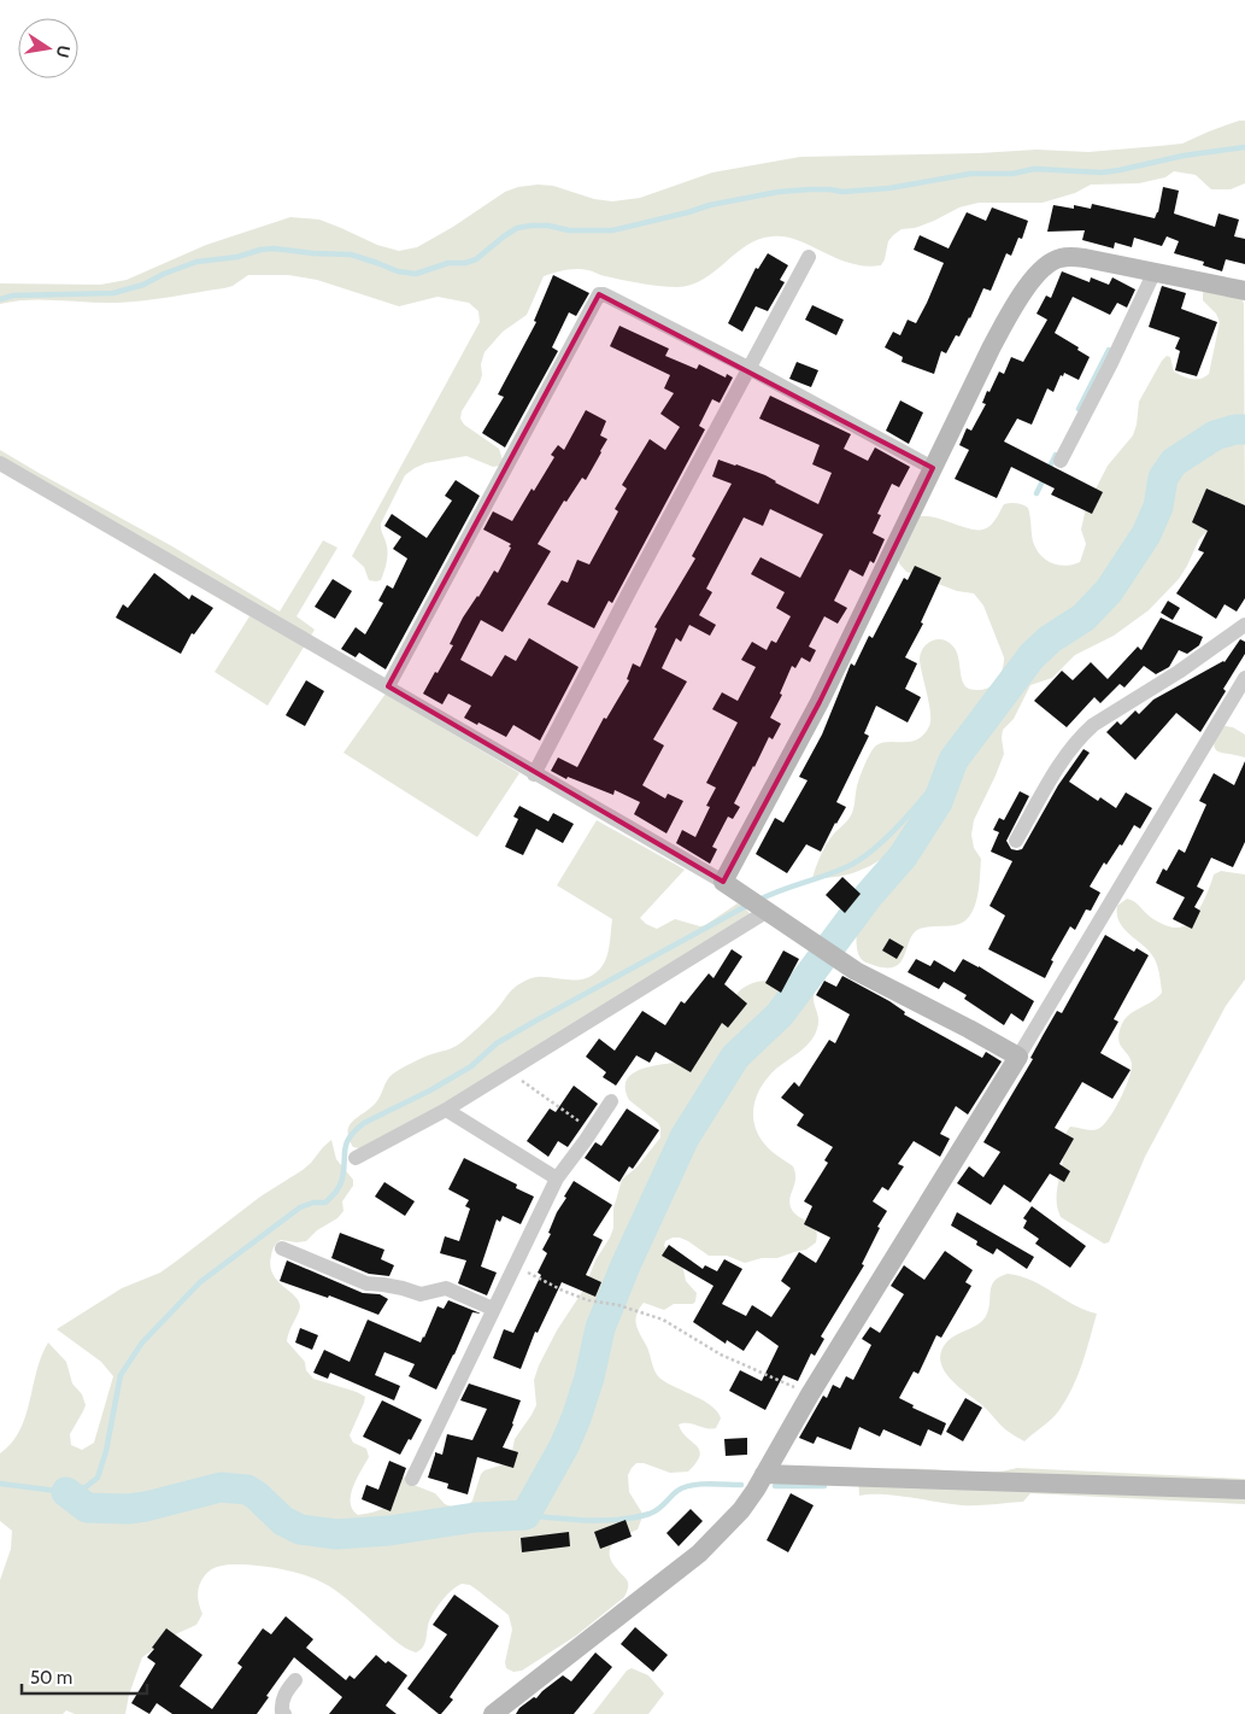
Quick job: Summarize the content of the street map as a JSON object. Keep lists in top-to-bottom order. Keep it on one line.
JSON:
{"scale_bar":"50 m","north":"right"}
